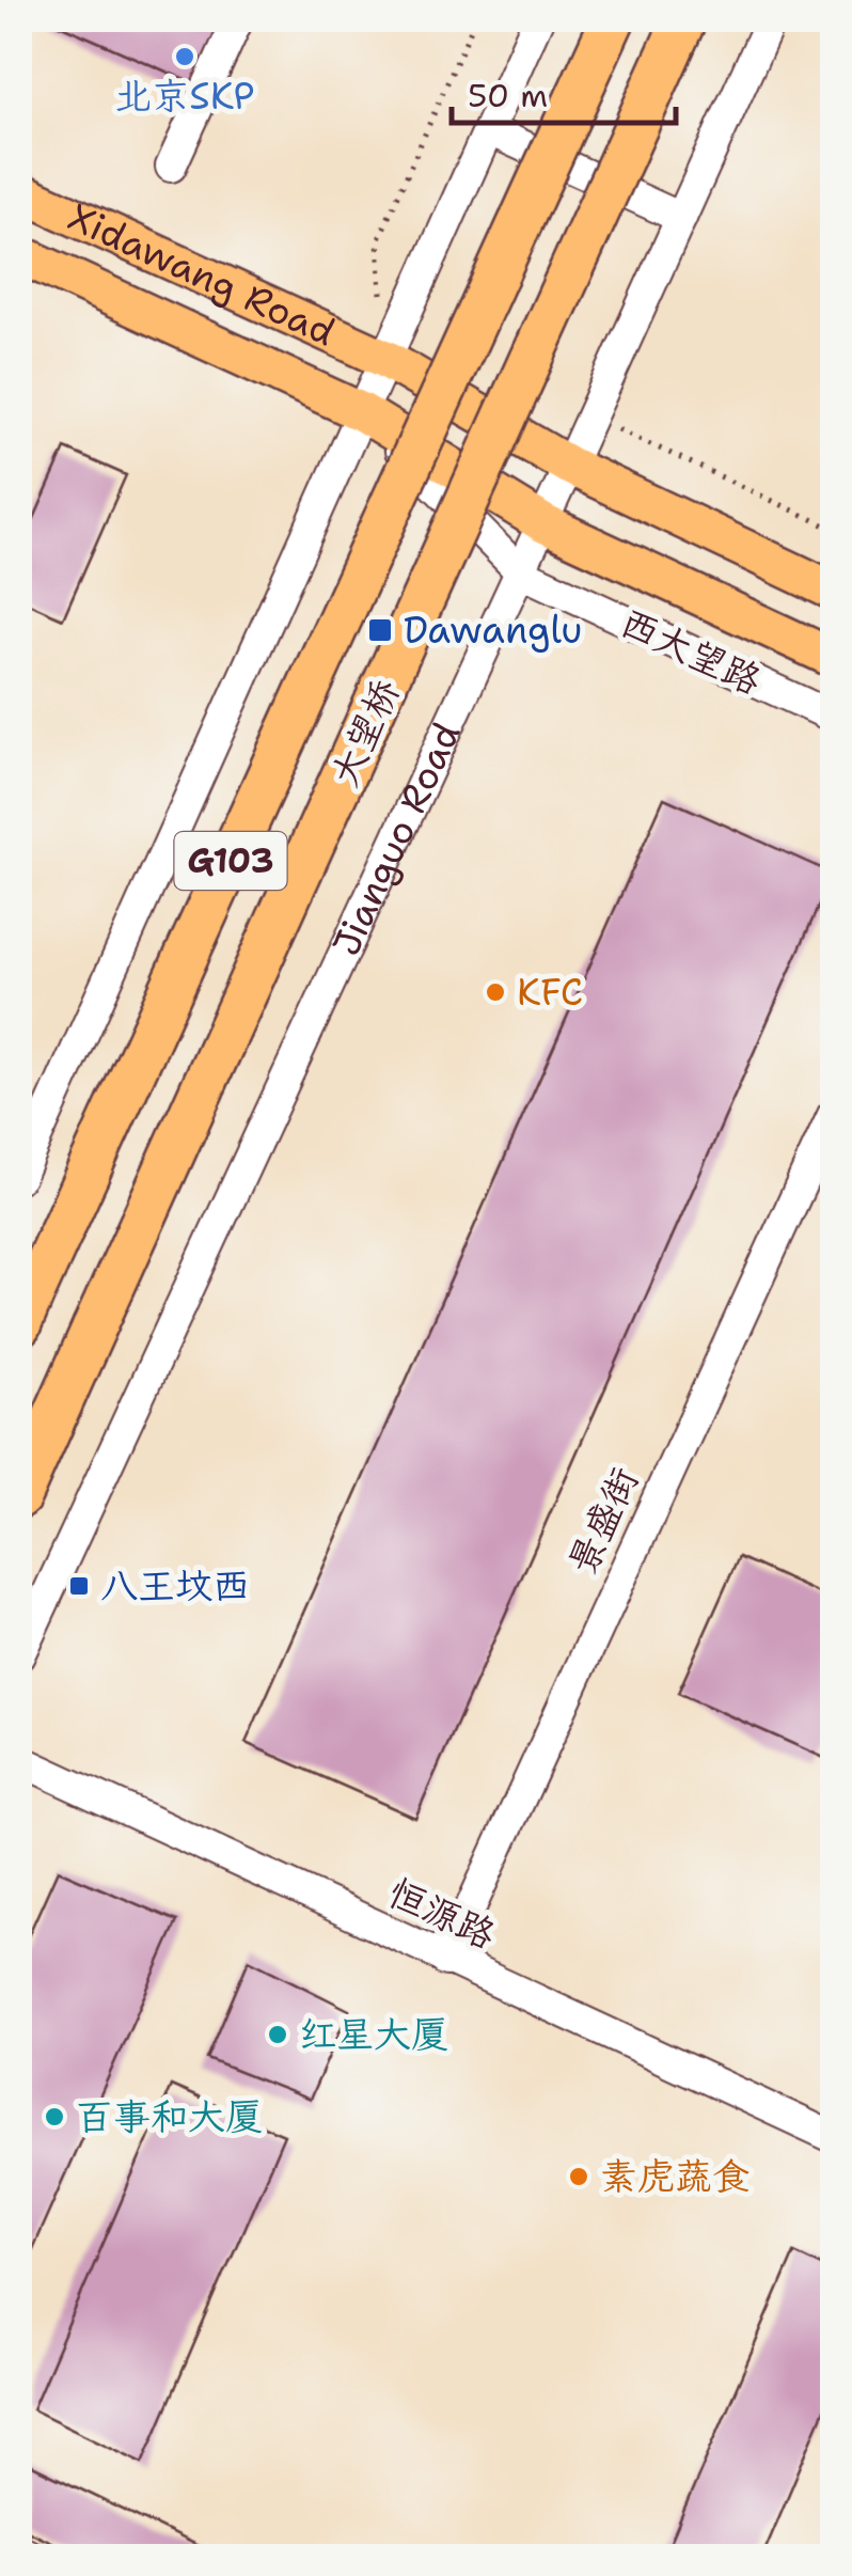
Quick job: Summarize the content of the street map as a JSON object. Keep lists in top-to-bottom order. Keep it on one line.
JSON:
{"streets":{"highway":["大望桥","G103"],"main road":["Xidawang Road","西大望路"],"street":["Jianguo Road","景盛街","恒源路"]},"crossings":[["Xidawang Road","西大望路"],["Xidawang Road","Jianguo Road"],["西大望路","Jianguo Road"],["景盛街","恒源路"]],"places":{"other":["北京SKP","KFC","红星大厦","百事和大厦","素虎蔬食"],"transit":["Dawanglu","八王坟西"]},"scale_bar":"50 m"}
